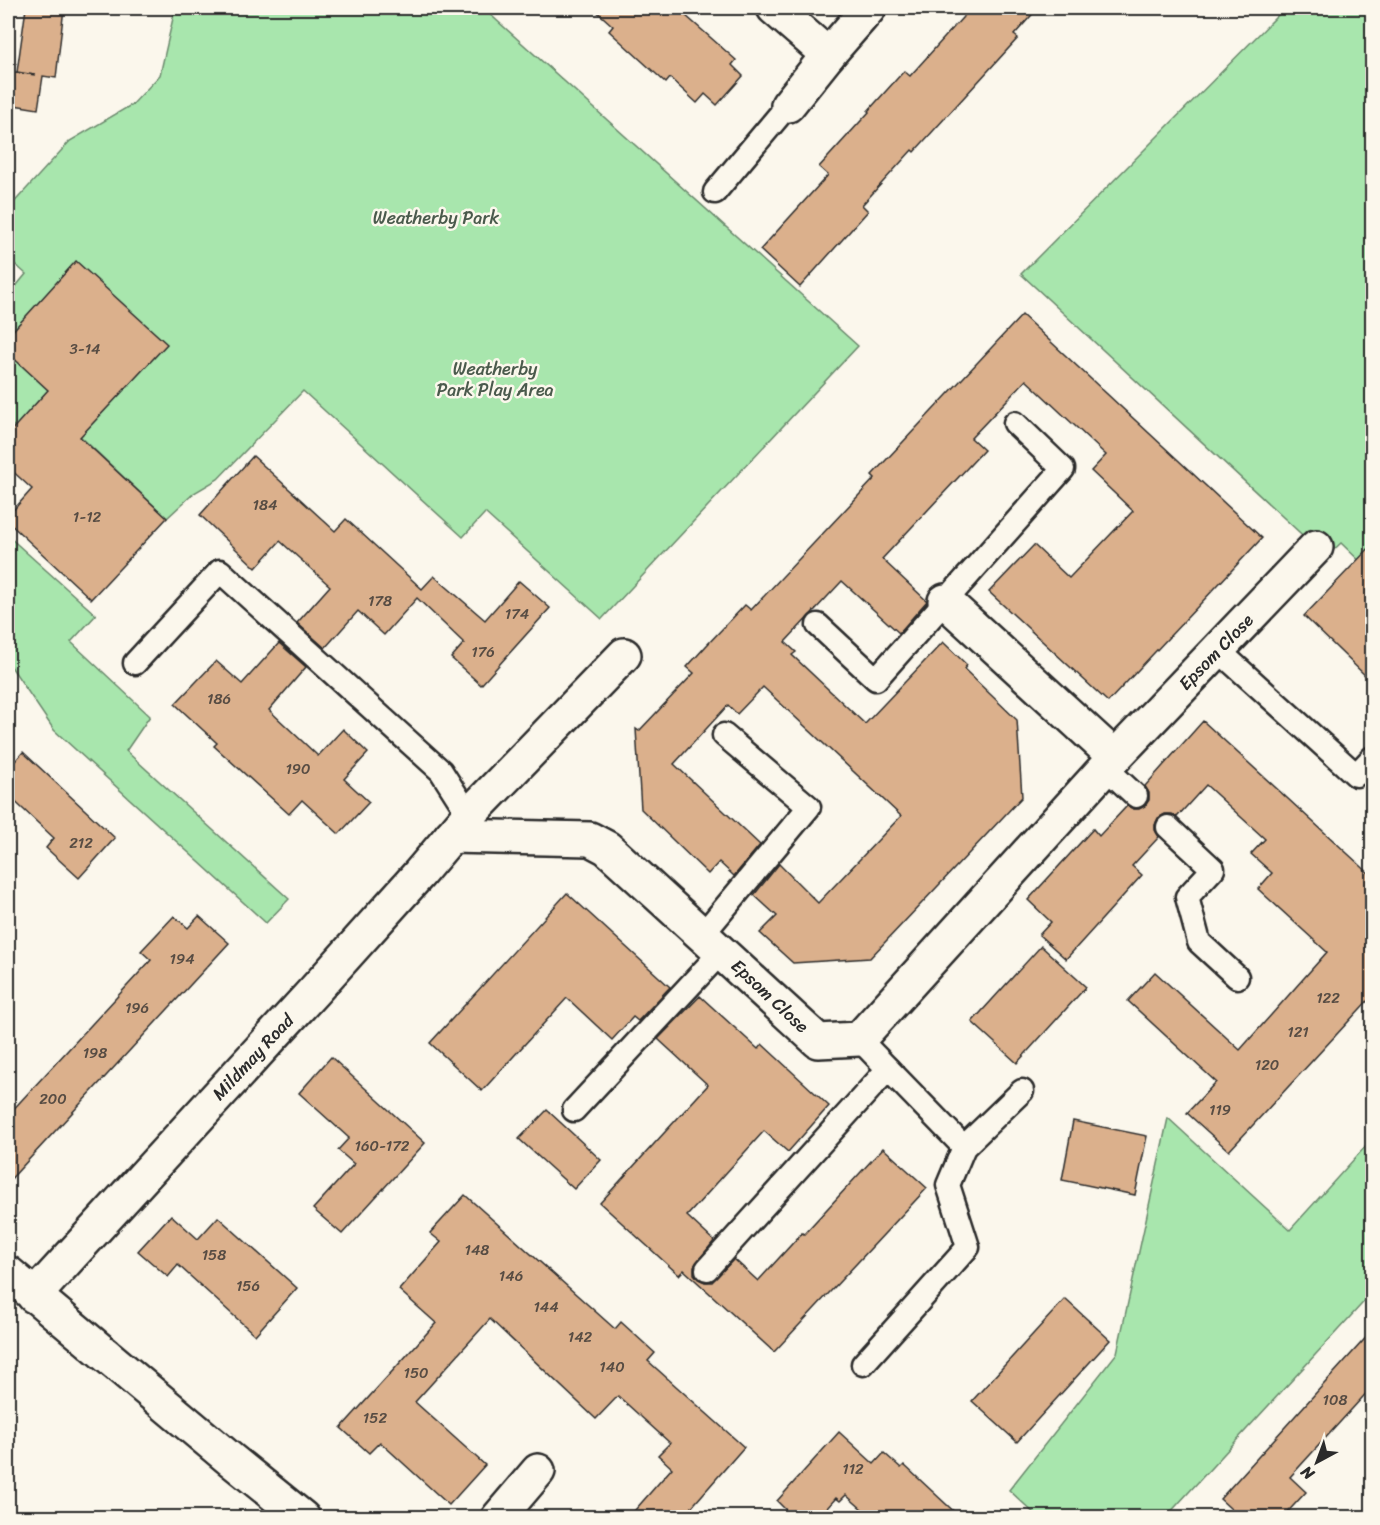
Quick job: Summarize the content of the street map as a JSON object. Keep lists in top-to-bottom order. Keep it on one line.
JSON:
{"streets":{"street":["Epsom Close","Mildmay Road"]},"crossings":[["Epsom Close","Mildmay Road"]],"parks":["Weatherby Park","Weatherby Park Play Area"],"house_numbers":["3-14","184","1-12","178","174","176","186","190","212","194","122","196","121","198","120","200","119","160-172","148","158","146","156","144","142","140","150","108","152","112"],"north":"bottom left"}
